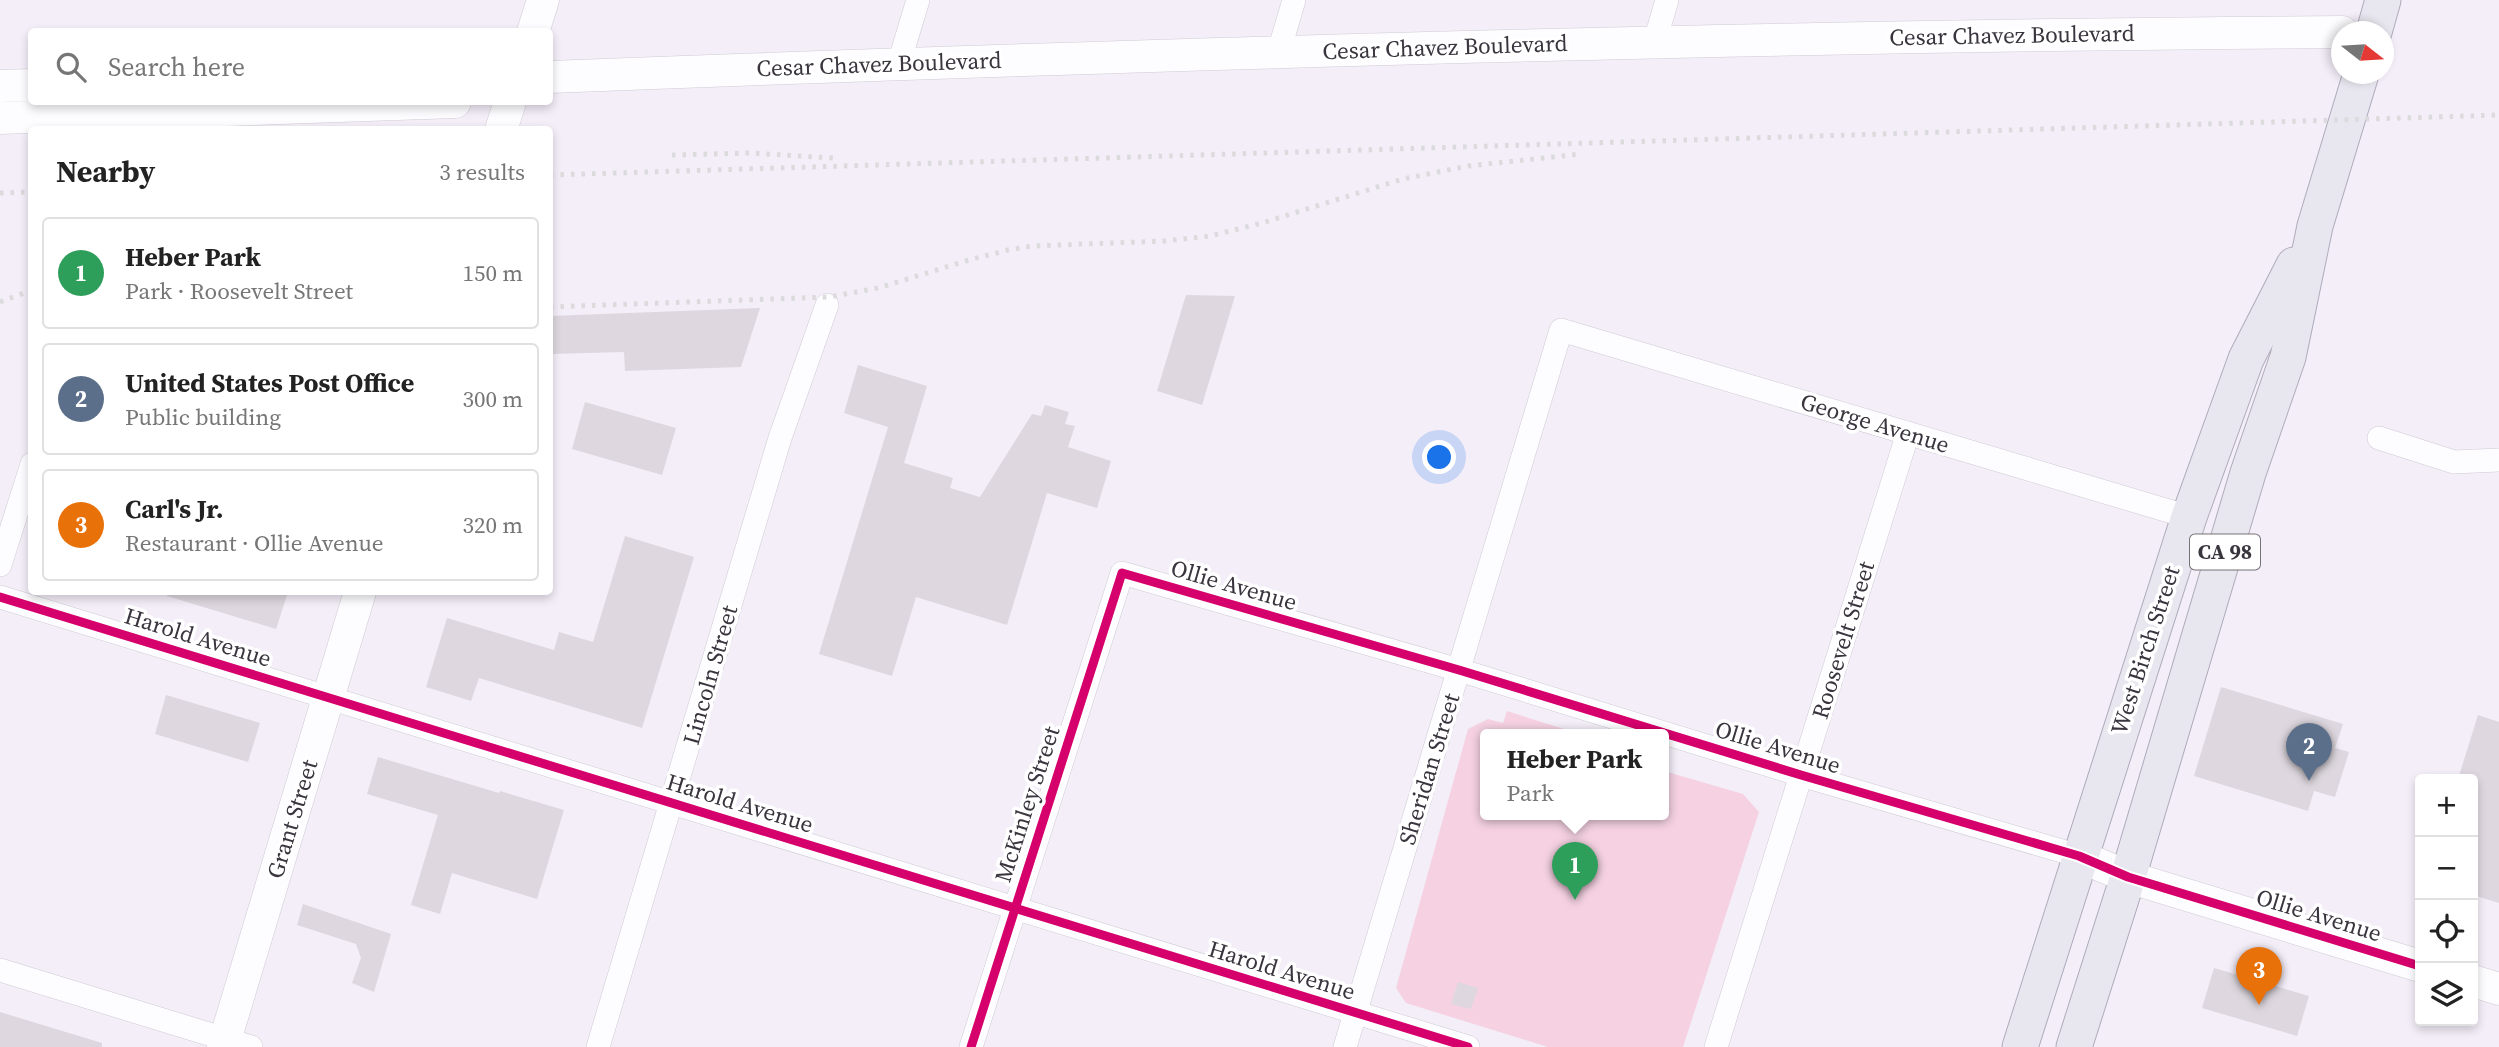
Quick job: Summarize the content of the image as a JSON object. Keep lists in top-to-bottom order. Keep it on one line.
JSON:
{"streets":{"main road":["Cesar Chavez Boulevard","CA 98","Ollie Avenue","West Birch Street","Grant Street"],"street":["George Avenue","Harold Avenue","Roosevelt Street","Lincoln Street","Sheridan Street","McKinley Street"]},"crossings":[["George Avenue","Roosevelt Street"],["George Avenue","West Birch Street"],["George Avenue","Sheridan Street"],["Ollie Avenue","Roosevelt Street"],["Ollie Avenue","West Birch Street"],["Ollie Avenue","Sheridan Street"],["Ollie Avenue","McKinley Street"],["Harold Avenue","Lincoln Street"],["Harold Avenue","Sheridan Street"],["Harold Avenue","McKinley Street"],["Harold Avenue","Grant Street"]],"north":"right","page":{"search":"Search here","heading":["Nearby","3 results"],"list":[{"mark":"1","name":"Heber Park","note":"Park · Roosevelt Street","value":"150 m"},{"mark":"2","name":"United States Post Office","note":"Public building","value":"300 m"},{"mark":"3","name":"Carl's Jr.","note":"Restaurant · Ollie Avenue","value":"320 m"}],"pins":["2","1","3"],"popup":["Heber Park","Park"],"map_buttons":["+","−"]}}
